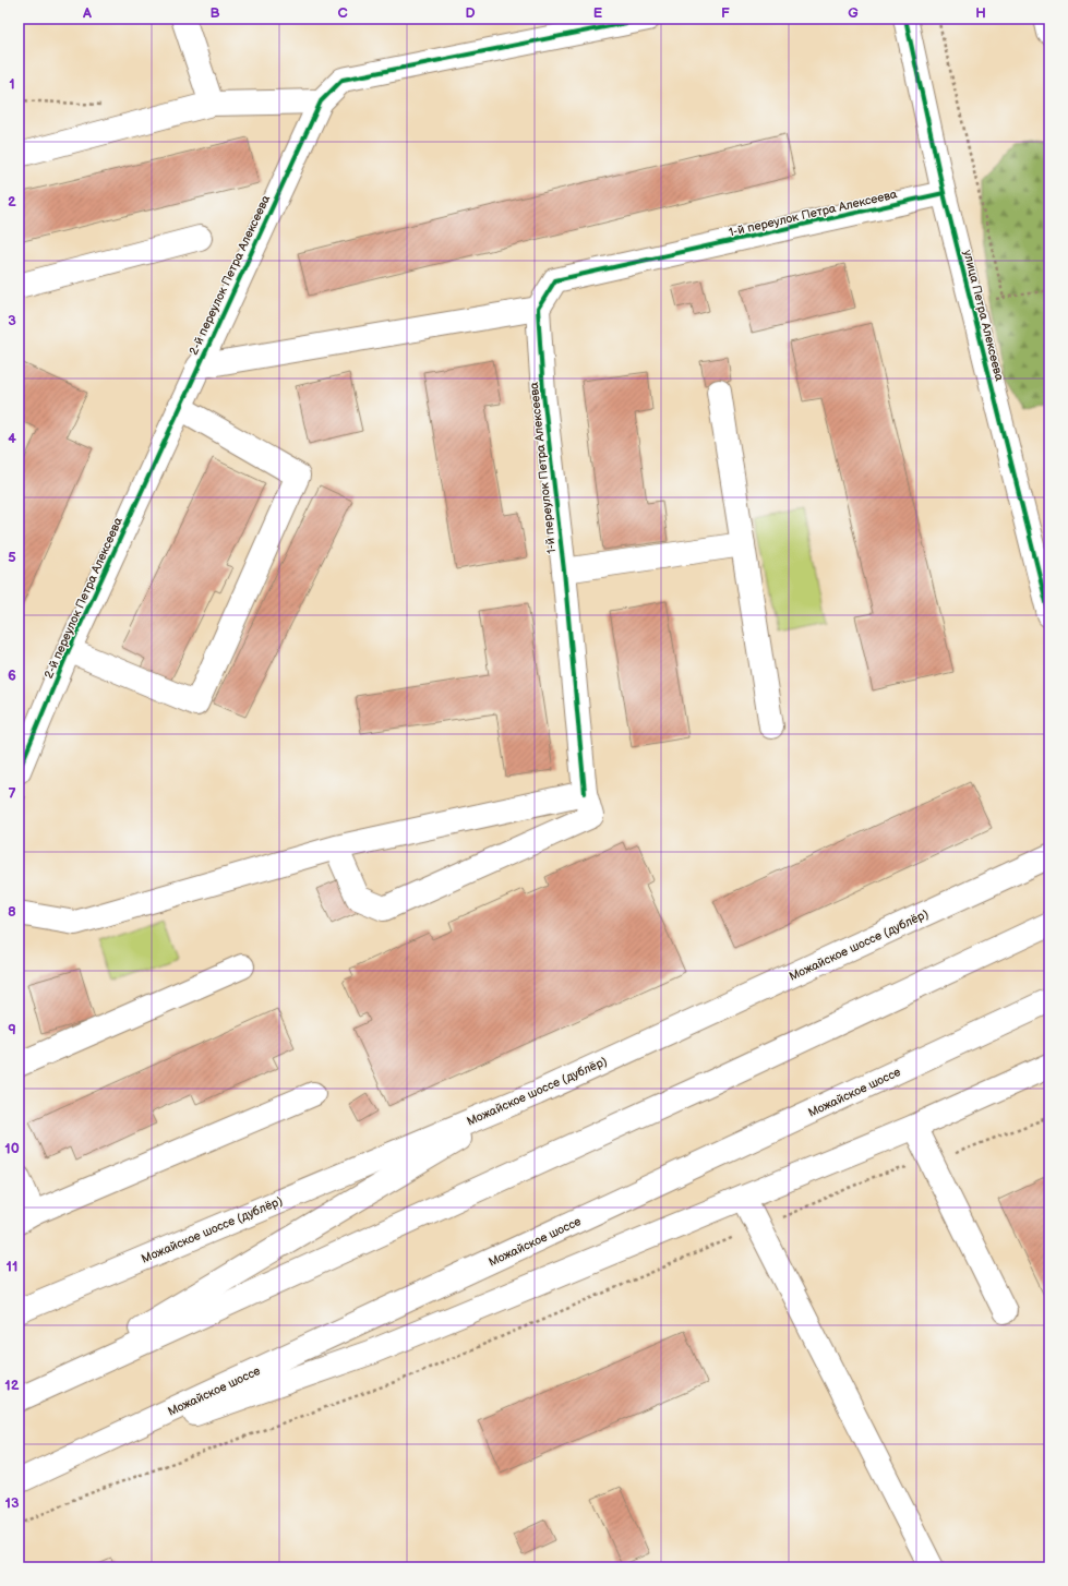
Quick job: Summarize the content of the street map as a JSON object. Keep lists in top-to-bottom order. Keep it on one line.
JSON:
{"streets":{"main road":["1-й переулок Петра Алексеева","2-й переулок Петра Алексеева","улица Петра Алексеева","Можайское шоссе (дублёр)","Можайское шоссе"]},"crossings":[["1-й переулок Петра Алексеева","улица Петра Алексеева"]],"grid":{"columns":["A","B","C","D","E","F","G","H"],"rows":["1","2","3","4","5","6","7","8","9","10","11","12","13"]}}
